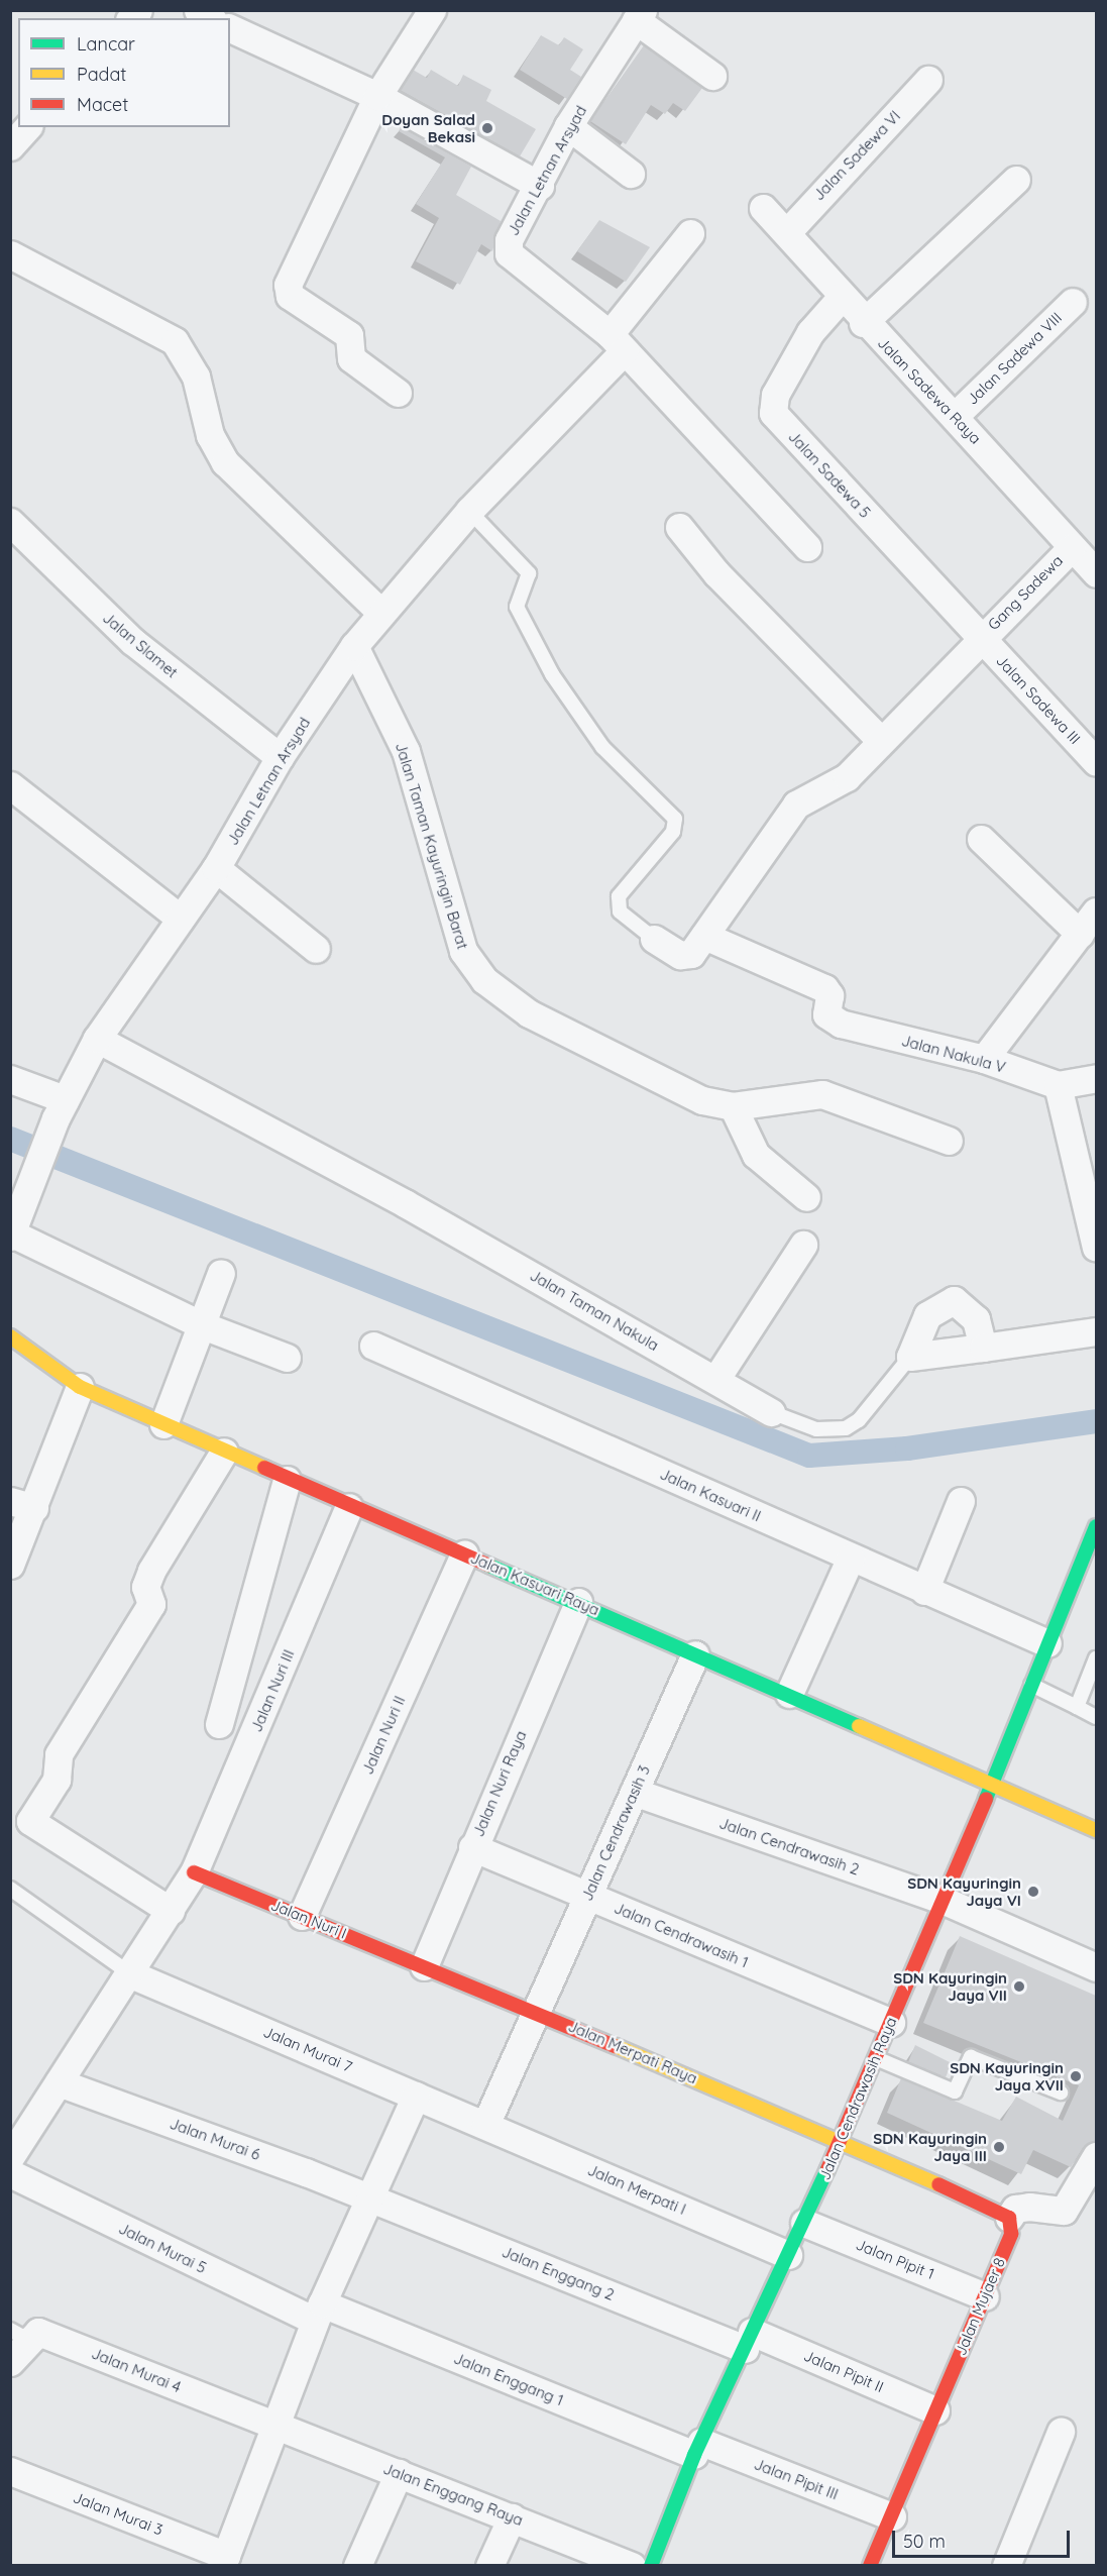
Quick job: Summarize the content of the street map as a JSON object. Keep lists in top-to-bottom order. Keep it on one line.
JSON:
{"streets":{"street":["Jalan Sadewa VI","Jalan Letnan Arsyad","Jalan Sadewa VIII","Jalan Sadewa Raya","Jalan Sadewa 5","Gang Sadewa","Jalan Slamet","Jalan Sadewa III","Jalan Taman Kayuringin Barat","Jalan Nakula V","Jalan Taman Nakula","Jalan Kasuari II","Jalan Kasuari Raya","Jalan Nuri III","Jalan Nuri II","Jalan Nuri Raya","Jalan Cendrawasih 3","Jalan Cendrawasih 2","Jalan Nuri I","Jalan Cendrawasih 1","Jalan Murai 7","Jalan Merpati Raya","Jalan Cendrawasih Raya","Jalan Murai 6","Jalan Merpati I","Jalan Murai 5","Jalan Pipit 1","Jalan Enggang 2","Jalan Mujaer 8","Jalan Murai 4","Jalan Pipit II","Jalan Enggang 1","Jalan Pipit III","Jalan Enggang Raya","Jalan Murai 3"]},"crossings":[["Jalan Sadewa VI","Jalan Sadewa Raya"],["Jalan Letnan Arsyad","Jalan Slamet"],["Jalan Letnan Arsyad","Jalan Taman Kayuringin Barat"],["Jalan Letnan Arsyad","Jalan Taman Nakula"],["Jalan Sadewa VIII","Jalan Sadewa Raya"],["Jalan Sadewa Raya","Jalan Sadewa 5"],["Jalan Sadewa Raya","Gang Sadewa"],["Jalan Sadewa 5","Gang Sadewa"],["Jalan Sadewa 5","Jalan Sadewa III"],["Gang Sadewa","Jalan Sadewa III"],["Gang Sadewa","Jalan Nakula V"],["Jalan Kasuari II","Jalan Cendrawasih Raya"],["Jalan Kasuari Raya","Jalan Nuri III"],["Jalan Kasuari Raya","Jalan Nuri II"],["Jalan Kasuari Raya","Jalan Nuri Raya"],["Jalan Kasuari Raya","Jalan Cendrawasih 3"],["Jalan Kasuari Raya","Jalan Cendrawasih Raya"],["Jalan Nuri III","Jalan Nuri I"],["Jalan Nuri III","Jalan Murai 7"],["Jalan Nuri III","Jalan Murai 6"],["Jalan Nuri II","Jalan Nuri I"],["Jalan Nuri Raya","Jalan Nuri I"],["Jalan Nuri Raya","Jalan Cendrawasih 1"],["Jalan Nuri Raya","Jalan Merpati Raya"],["Jalan Cendrawasih 3","Jalan Cendrawasih 2"],["Jalan Cendrawasih 3","Jalan Cendrawasih 1"],["Jalan Cendrawasih 3","Jalan Murai 7"],["Jalan Cendrawasih 3","Jalan Merpati Raya"],["Jalan Cendrawasih 3","Jalan Merpati I"],["Jalan Cendrawasih 2","Jalan Cendrawasih Raya"],["Jalan Nuri I","Jalan Merpati Raya"],["Jalan Cendrawasih 1","Jalan Cendrawasih Raya"],["Jalan Murai 7","Jalan Merpati I"],["Jalan Merpati Raya","Jalan Cendrawasih Raya"],["Jalan Cendrawasih Raya","Jalan Merpati I"],["Jalan Cendrawasih Raya","Jalan Pipit 1"],["Jalan Cendrawasih Raya","Jalan Enggang 2"],["Jalan Cendrawasih Raya","Jalan Pipit II"],["Jalan Cendrawasih Raya","Jalan Enggang 1"],["Jalan Cendrawasih Raya","Jalan Pipit III"],["Jalan Cendrawasih Raya","Jalan Enggang Raya"],["Jalan Murai 6","Jalan Enggang 2"],["Jalan Murai 5","Jalan Enggang 1"],["Jalan Pipit 1","Jalan Mujaer 8"],["Jalan Enggang 2","Jalan Pipit II"],["Jalan Mujaer 8","Jalan Pipit II"],["Jalan Mujaer 8","Jalan Pipit III"],["Jalan Murai 4","Jalan Enggang Raya"],["Jalan Enggang 1","Jalan Pipit III"]],"places":["Doyan Salad Bekasi","SDN Kayuringin Jaya VI","SDN Kayuringin Jaya VII","SDN Kayuringin Jaya XVII","SDN Kayuringin Jaya III"],"legend":["Lancar","Padat","Macet"],"scale_bar":"50 m"}
